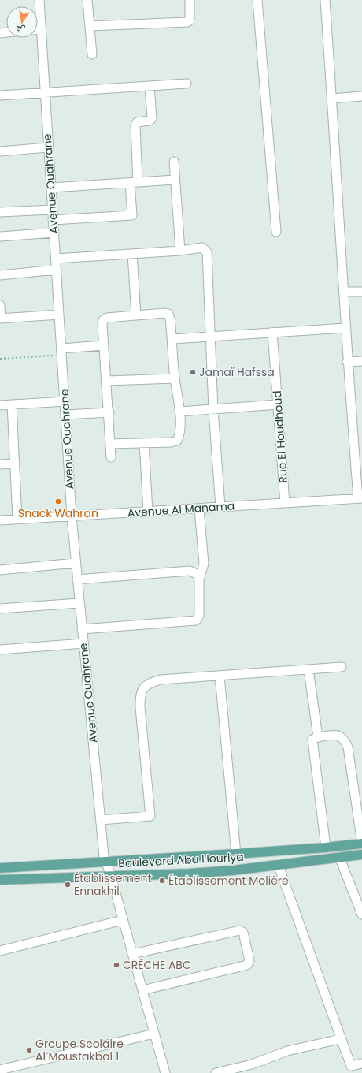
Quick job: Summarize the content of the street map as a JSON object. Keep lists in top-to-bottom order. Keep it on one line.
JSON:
{"streets":{"main road":["Boulevard Abu Houriya"],"street":["Avenue Ouahrane","Rue El Houdhoud","Avenue Al Manama"]},"crossings":[["Avenue Ouahrane","Avenue Al Manama"],["Avenue Ouahrane","Boulevard Abu Houriya"],["Rue El Houdhoud","Avenue Al Manama"]],"places":["Jamaï Hafssa","Snack Wahran","Établissement Molière","Établissement Ennakhil","CRÈCHE ABC","Groupe Scolaire Al Moustakbal 1"],"north":"bottom"}
